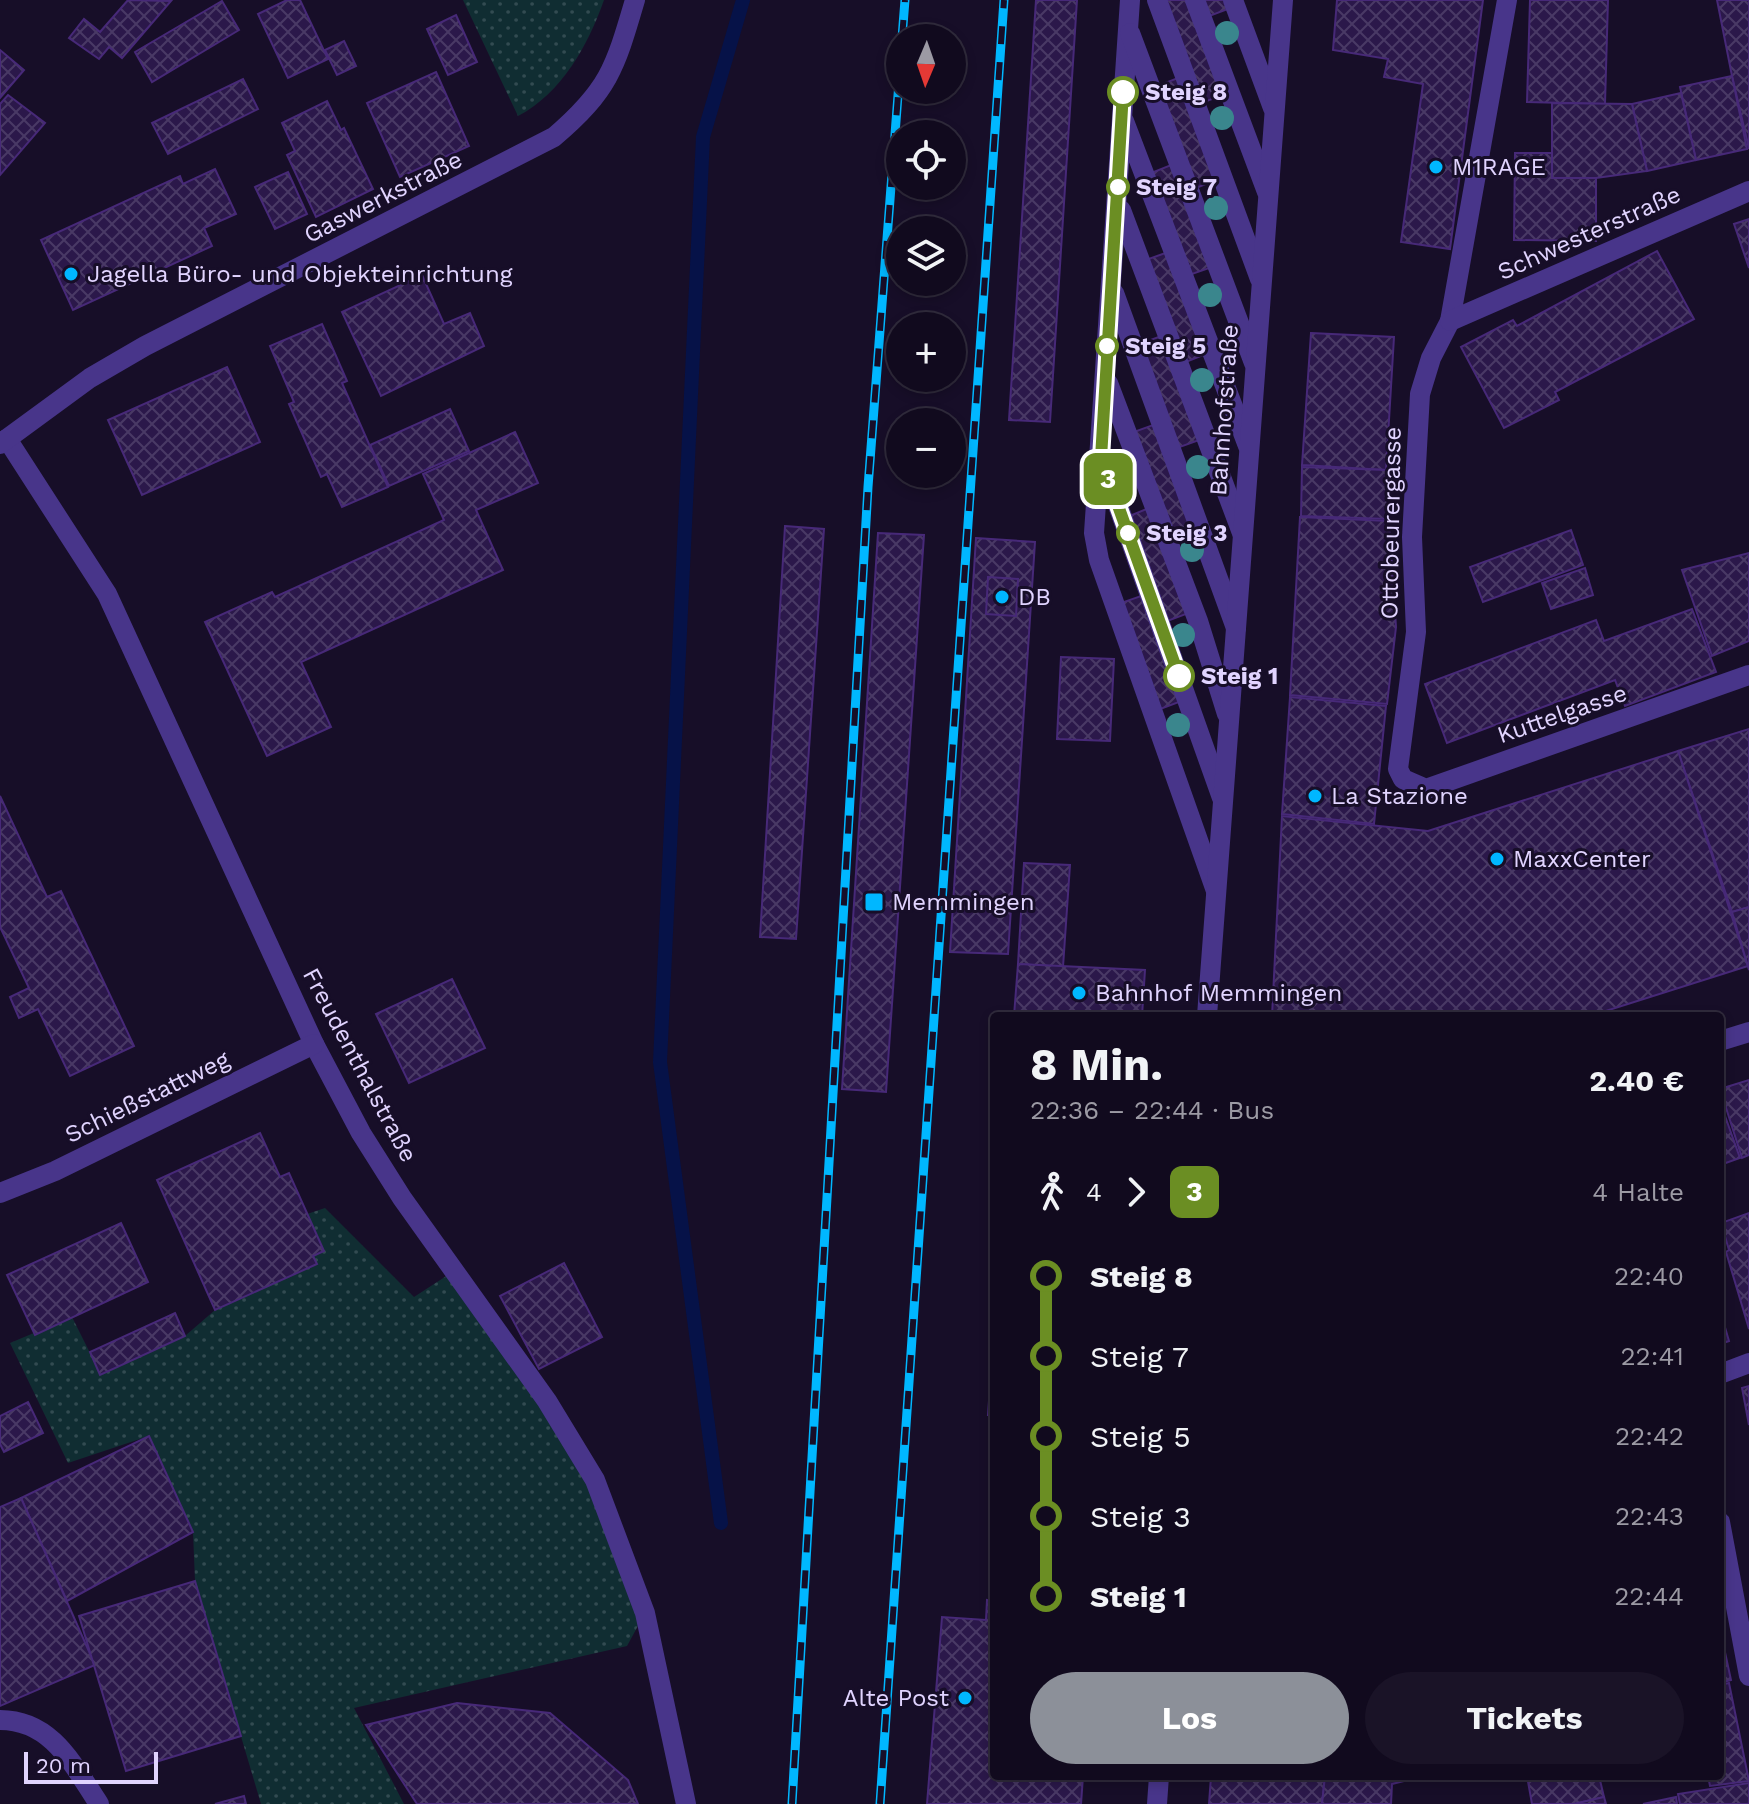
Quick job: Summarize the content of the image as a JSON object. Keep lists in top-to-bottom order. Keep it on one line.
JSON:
{"streets":{"street":["Gaswerkstraße","Schwesterstraße","Bahnhofstraße","Ottobeurergasse","Kuttelgasse","Freudenthalstraße","Schießstattweg"]},"crossings":[["Gaswerkstraße","Freudenthalstraße"],["Schwesterstraße","Ottobeurergasse"],["Ottobeurergasse","Kuttelgasse"],["Freudenthalstraße","Schießstattweg"]],"places":{"other":["Steig 8","M1RAGE","Steig 7","Jagella Büro- und Objekteinrichtung","Steig 5","Steig 3","DB","Steig 1","La Stazione","MaxxCenter","Bahnhof Memmingen","Alte Post"],"transit":["Memmingen"]},"lines":["bus line 3"],"scale_bar":"20 m","north":"bottom","page":{"on_map":"3","map_buttons":["+","−"],"heading":["8 Min.","22:36 – 22:44 · Bus","2.40 €"],"legs":["4","3","4 Halte"],"list":[{"name":"Steig 8","value":"22:40"},{"name":"Steig 7","value":"22:41"},{"name":"Steig 5","value":"22:42"},{"name":"Steig 3","value":"22:43"},{"name":"Steig 1","value":"22:44"}],"buttons":["Los","Tickets"],"scale":"20 m"}}
